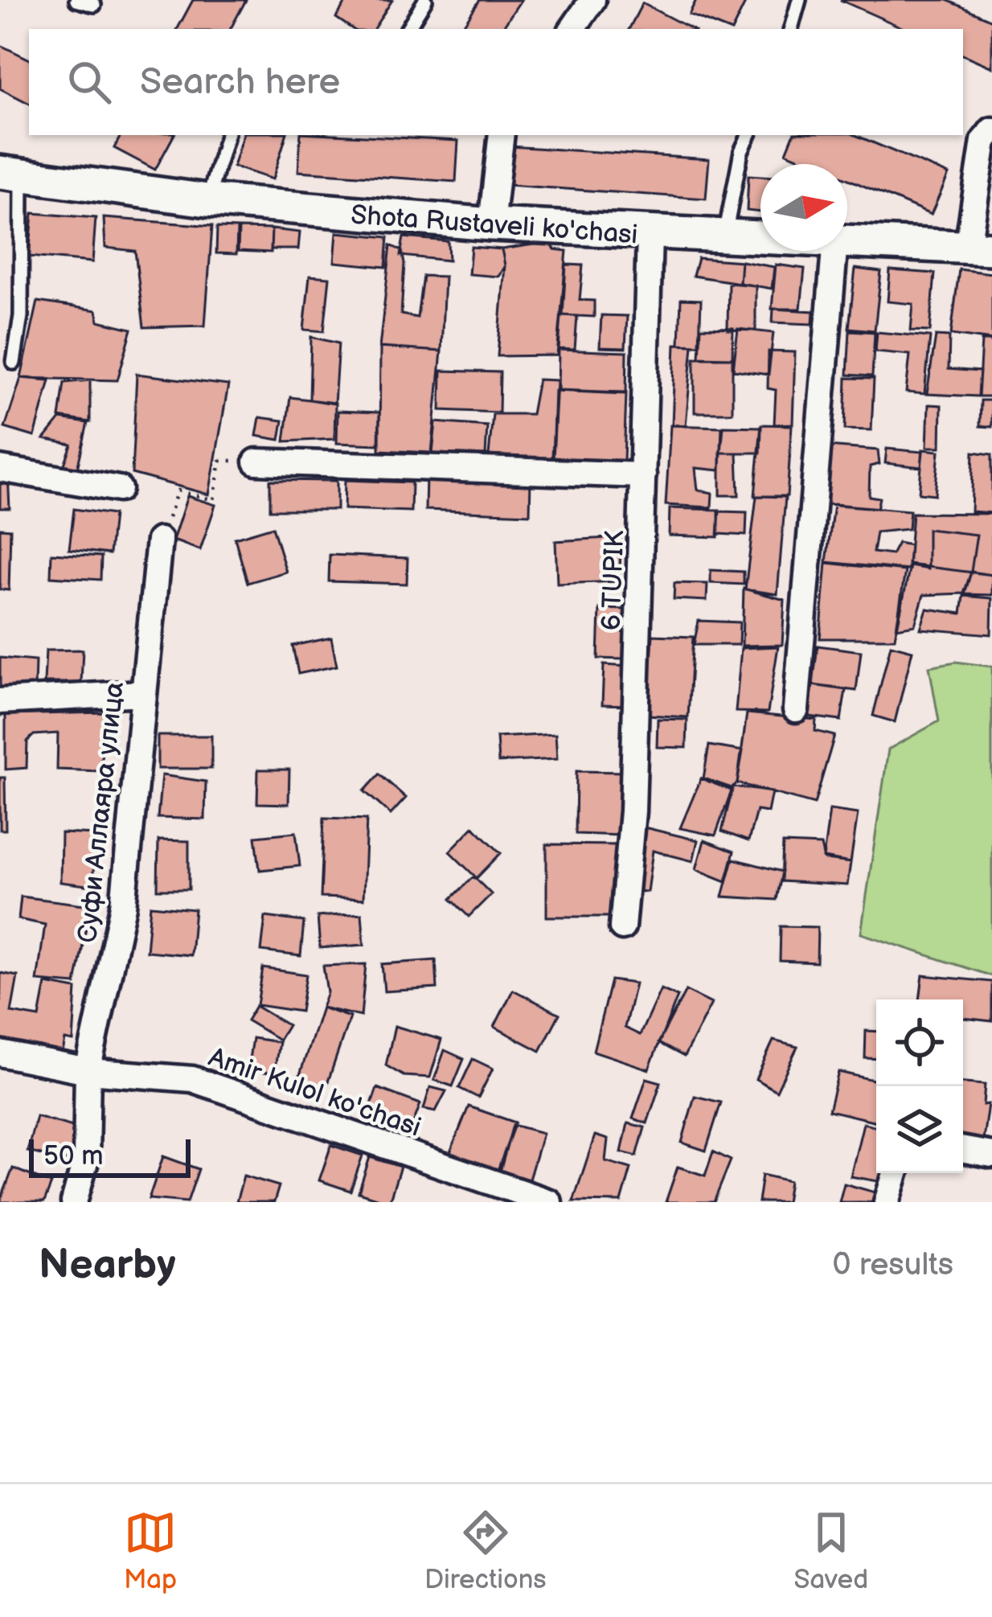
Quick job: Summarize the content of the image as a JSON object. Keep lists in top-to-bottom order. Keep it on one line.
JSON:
{"streets":{"street":["Shota Rustaveli ko'chasi","6 TUPIK","Суфи Аллаяра улица","Amir Kulol ko'chasi"]},"crossings":[["Shota Rustaveli ko'chasi","6 TUPIK"],["Суфи Аллаяра улица","Amir Kulol ko'chasi"]],"scale_bar":"50 m","north":"right","page":{"search":"Search here","scale":"50 m","heading":["Nearby","0 results"],"nav":["Map","Directions","Saved"]}}
